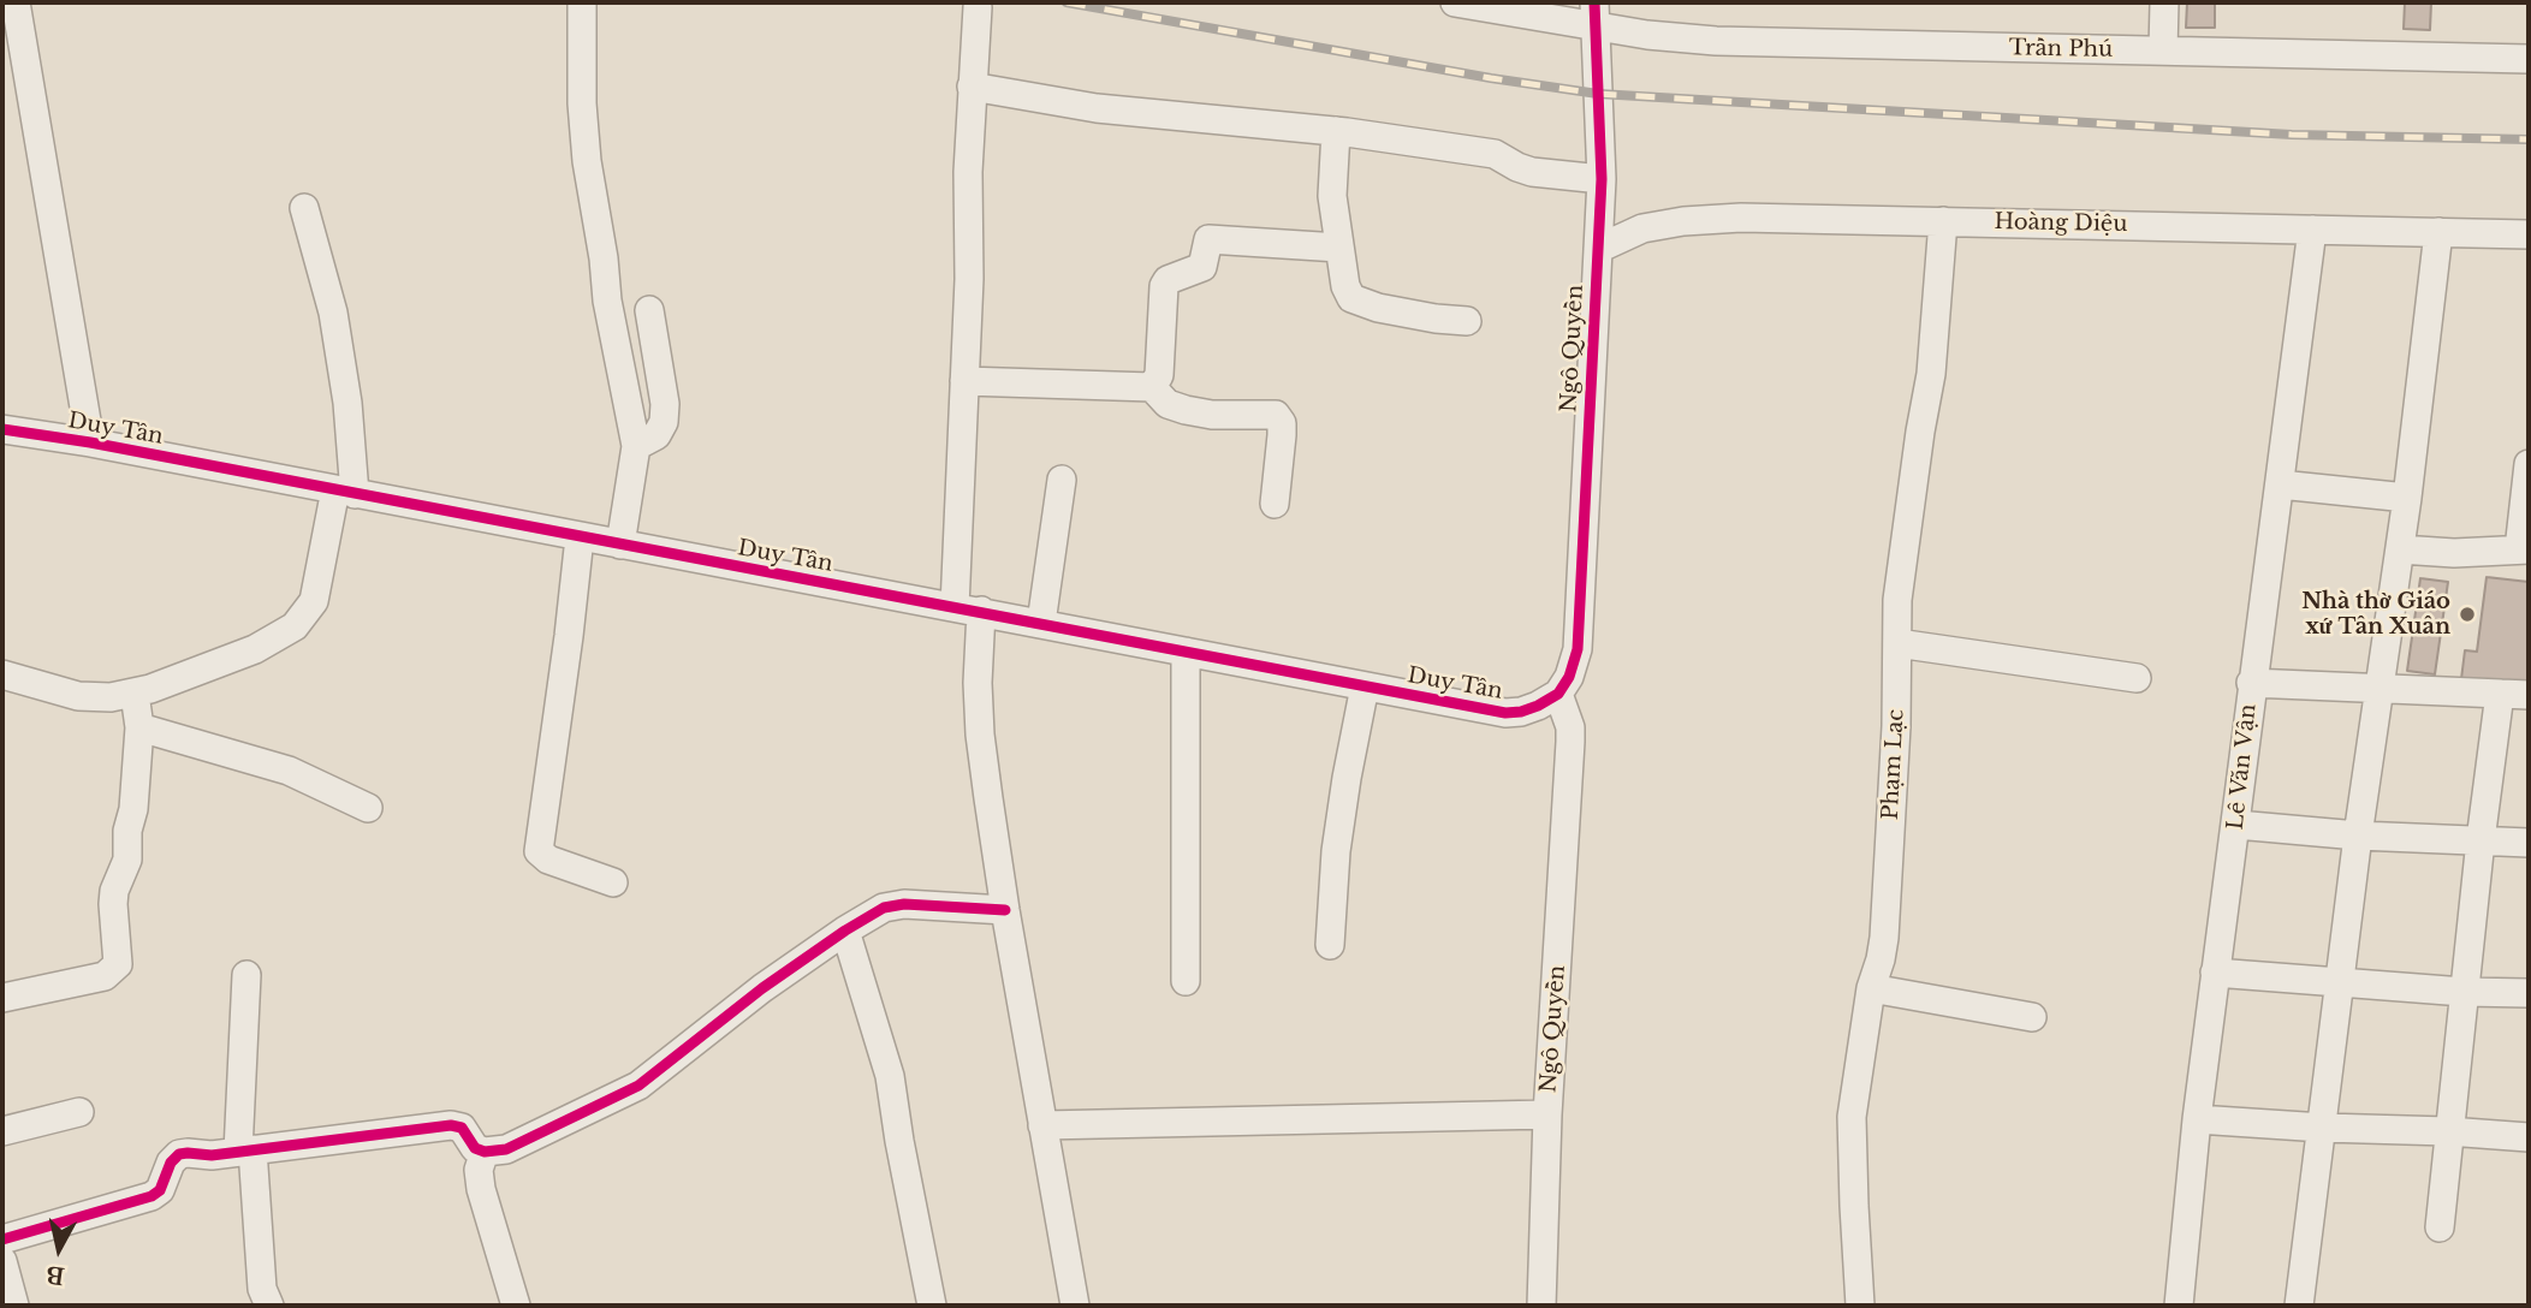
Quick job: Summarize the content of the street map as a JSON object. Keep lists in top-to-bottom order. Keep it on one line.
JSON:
{"streets":{"street":["Trần Phú","Hoàng Diệu","Ngô Quyền","Duy Tân","Phạm Lạc","Lê Văn Vận"]},"crossings":[["Trần Phú","Ngô Quyền"],["Hoàng Diệu","Ngô Quyền"],["Hoàng Diệu","Phạm Lạc"],["Hoàng Diệu","Lê Văn Vận"],["Ngô Quyền","Duy Tân"]],"places":["Nhà thờ Giáo xứ Tân Xuân"],"north":"bottom"}
